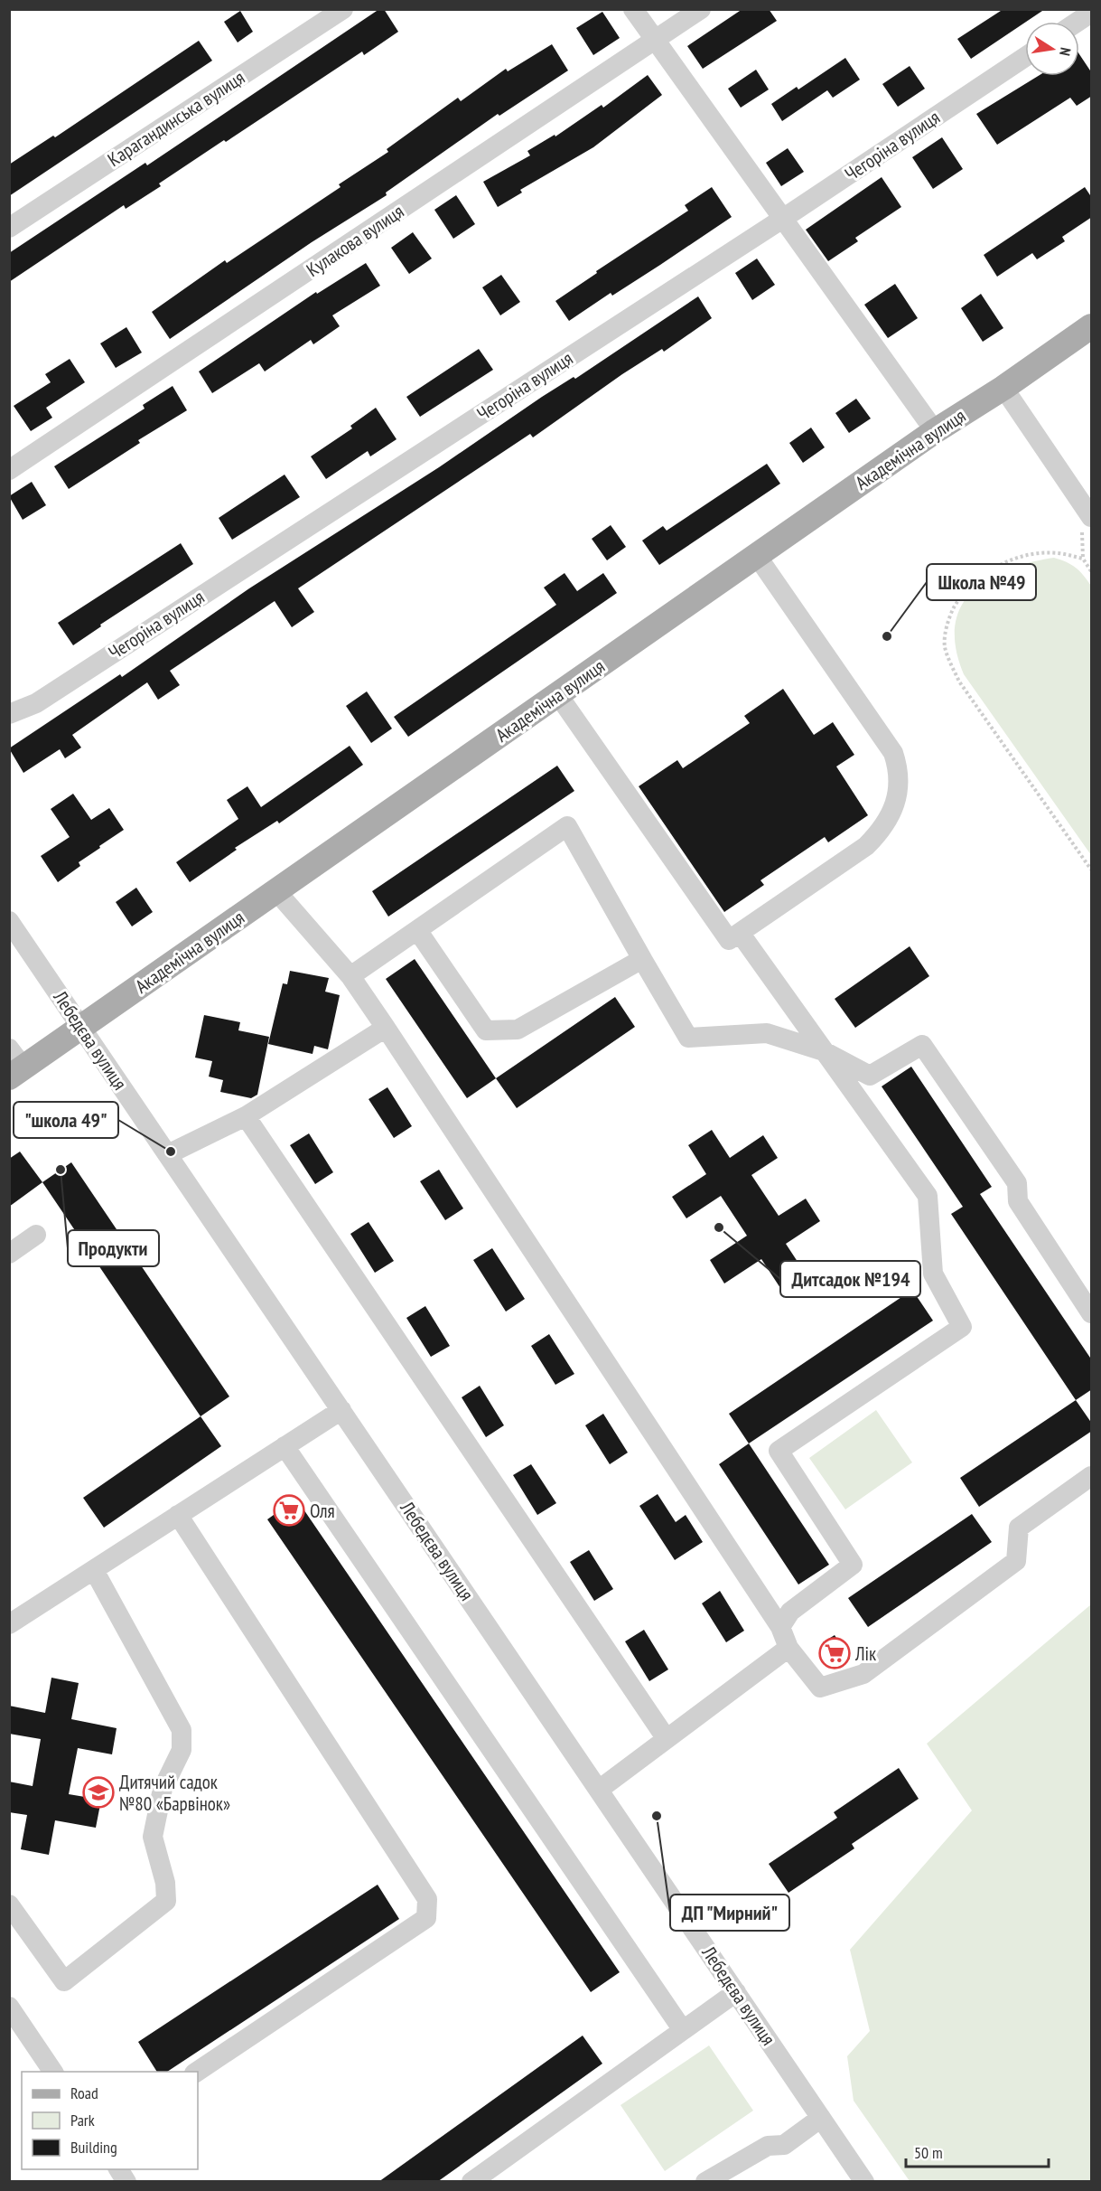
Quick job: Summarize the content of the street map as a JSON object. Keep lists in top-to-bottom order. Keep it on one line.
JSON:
{"streets":{"main road":["Академічна вулиця"],"street":["Карагандинська вулиця","Чегоріна вулиця","Кулакова вулиця","Лебедєва вулиця"]},"crossings":[["Академічна вулиця","Лебедєва вулиця"]],"places":{"other":["Школа №49","\"школа 49\"","Продукти","Дитсадок №194","ДП \"Мирний\""],"supermarket":["Оля","Лік"],"school or university":["Дитячий садок №80 «Барвінок»"]},"legend":["Road","Park","Building"],"scale_bar":"50 m","north":"right"}
